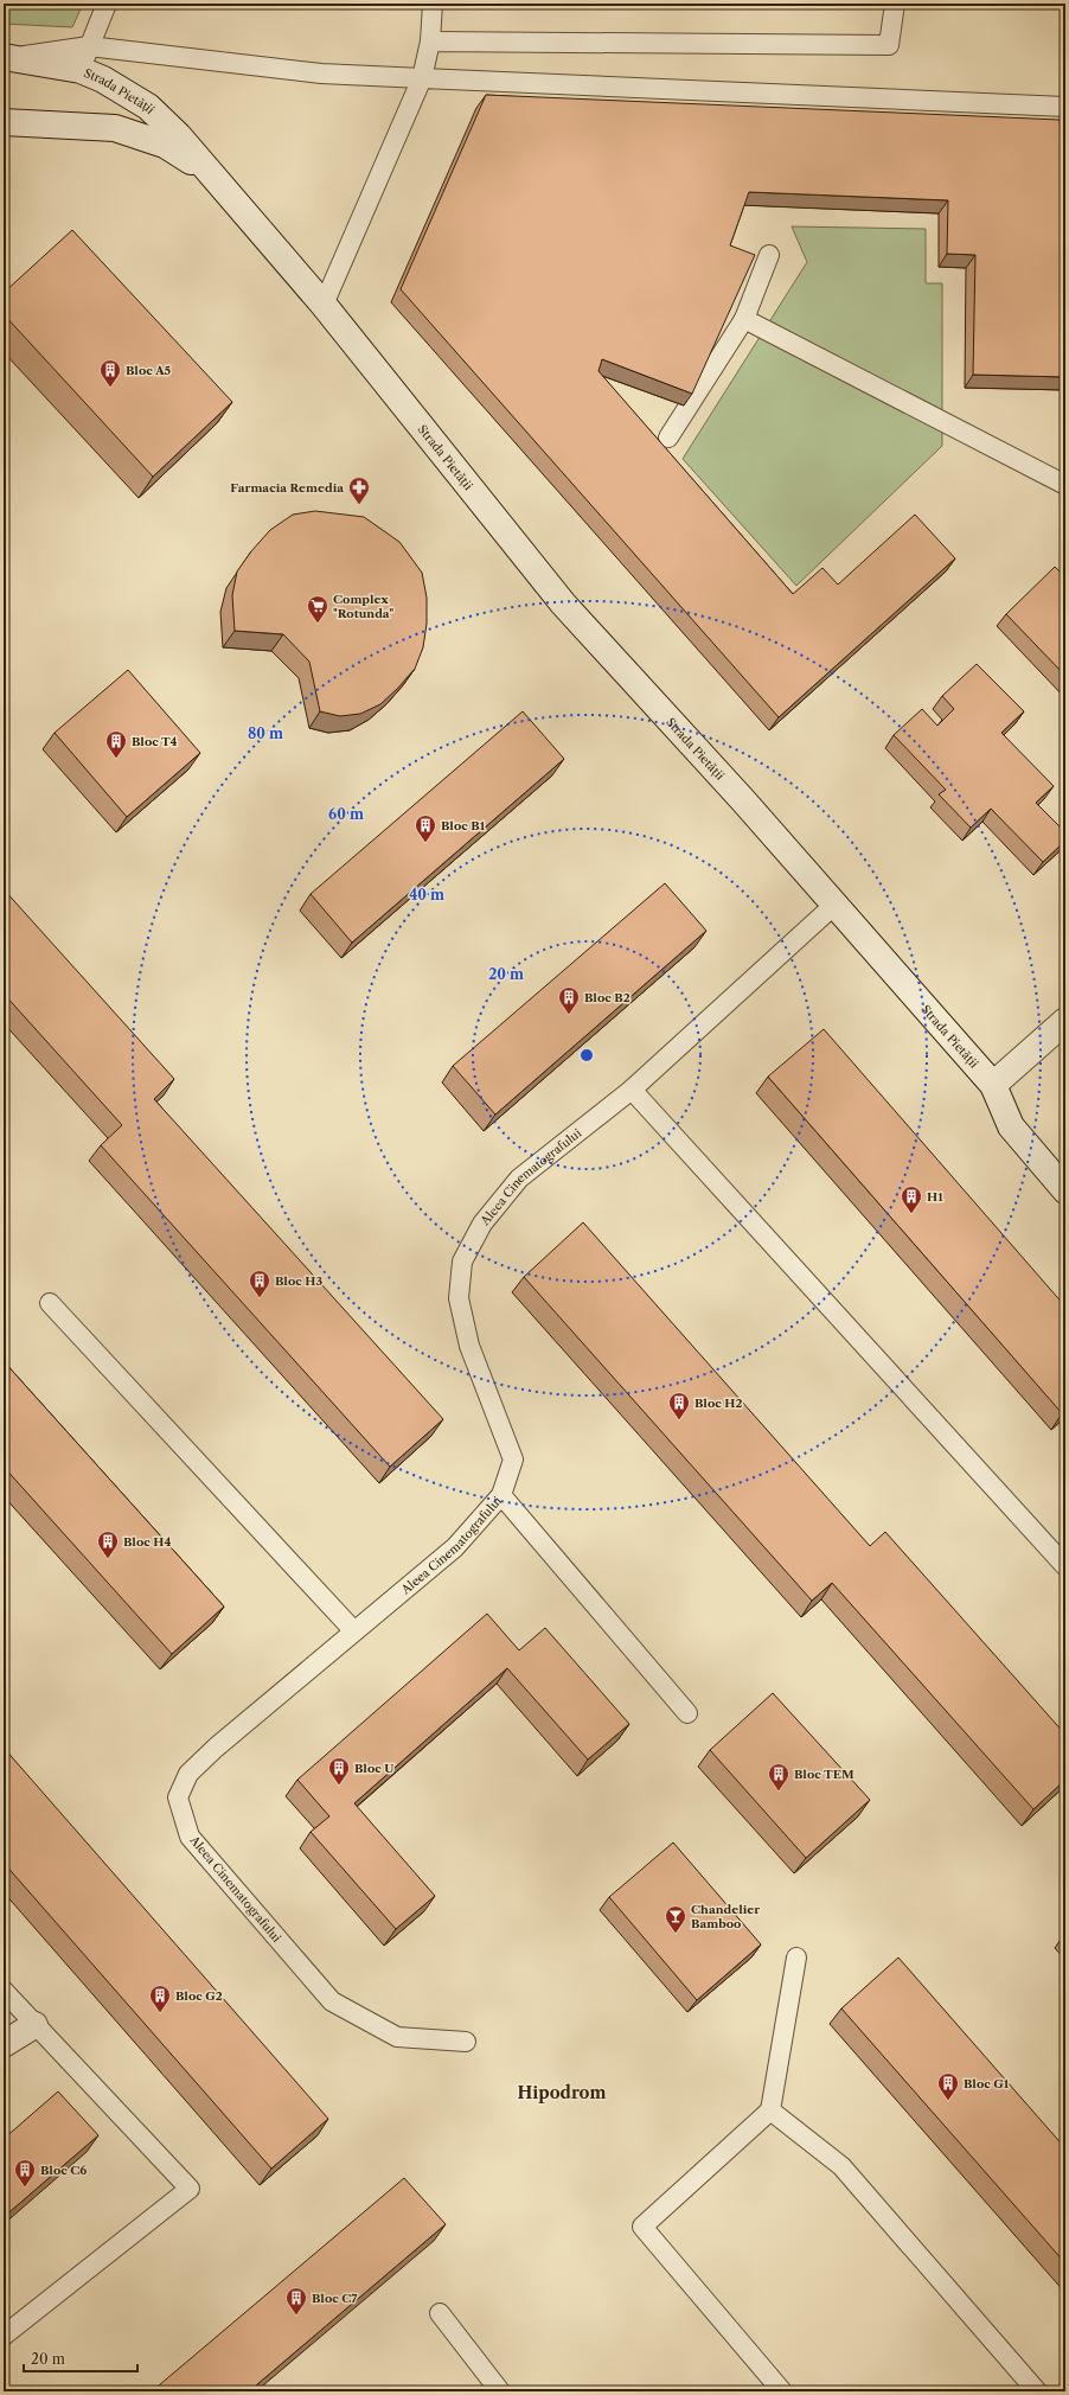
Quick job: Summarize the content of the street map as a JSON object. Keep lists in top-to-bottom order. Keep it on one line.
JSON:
{"streets":{"street":["Strada Pietății"],"lane":["Aleea Cinematografului"]},"crossings":[["Strada Pietății","Aleea Cinematografului"]],"districts":["Hipodrom"],"places":{"building":["Bloc A5","Bloc T4","Bloc B1","Bloc B2","H1","Bloc H3","Bloc H2","Bloc H4","Bloc U","Bloc TEM","Bloc G2","Bloc G1","Bloc C6","Bloc C7"],"pharmacy":["Farmacia Remedia"],"supermarket":["Complex \"Rotunda\""],"bar":["Chandelier Bamboo"]},"scale_bar":"20 m","rings":["80 m","60 m","40 m","20 m"]}
